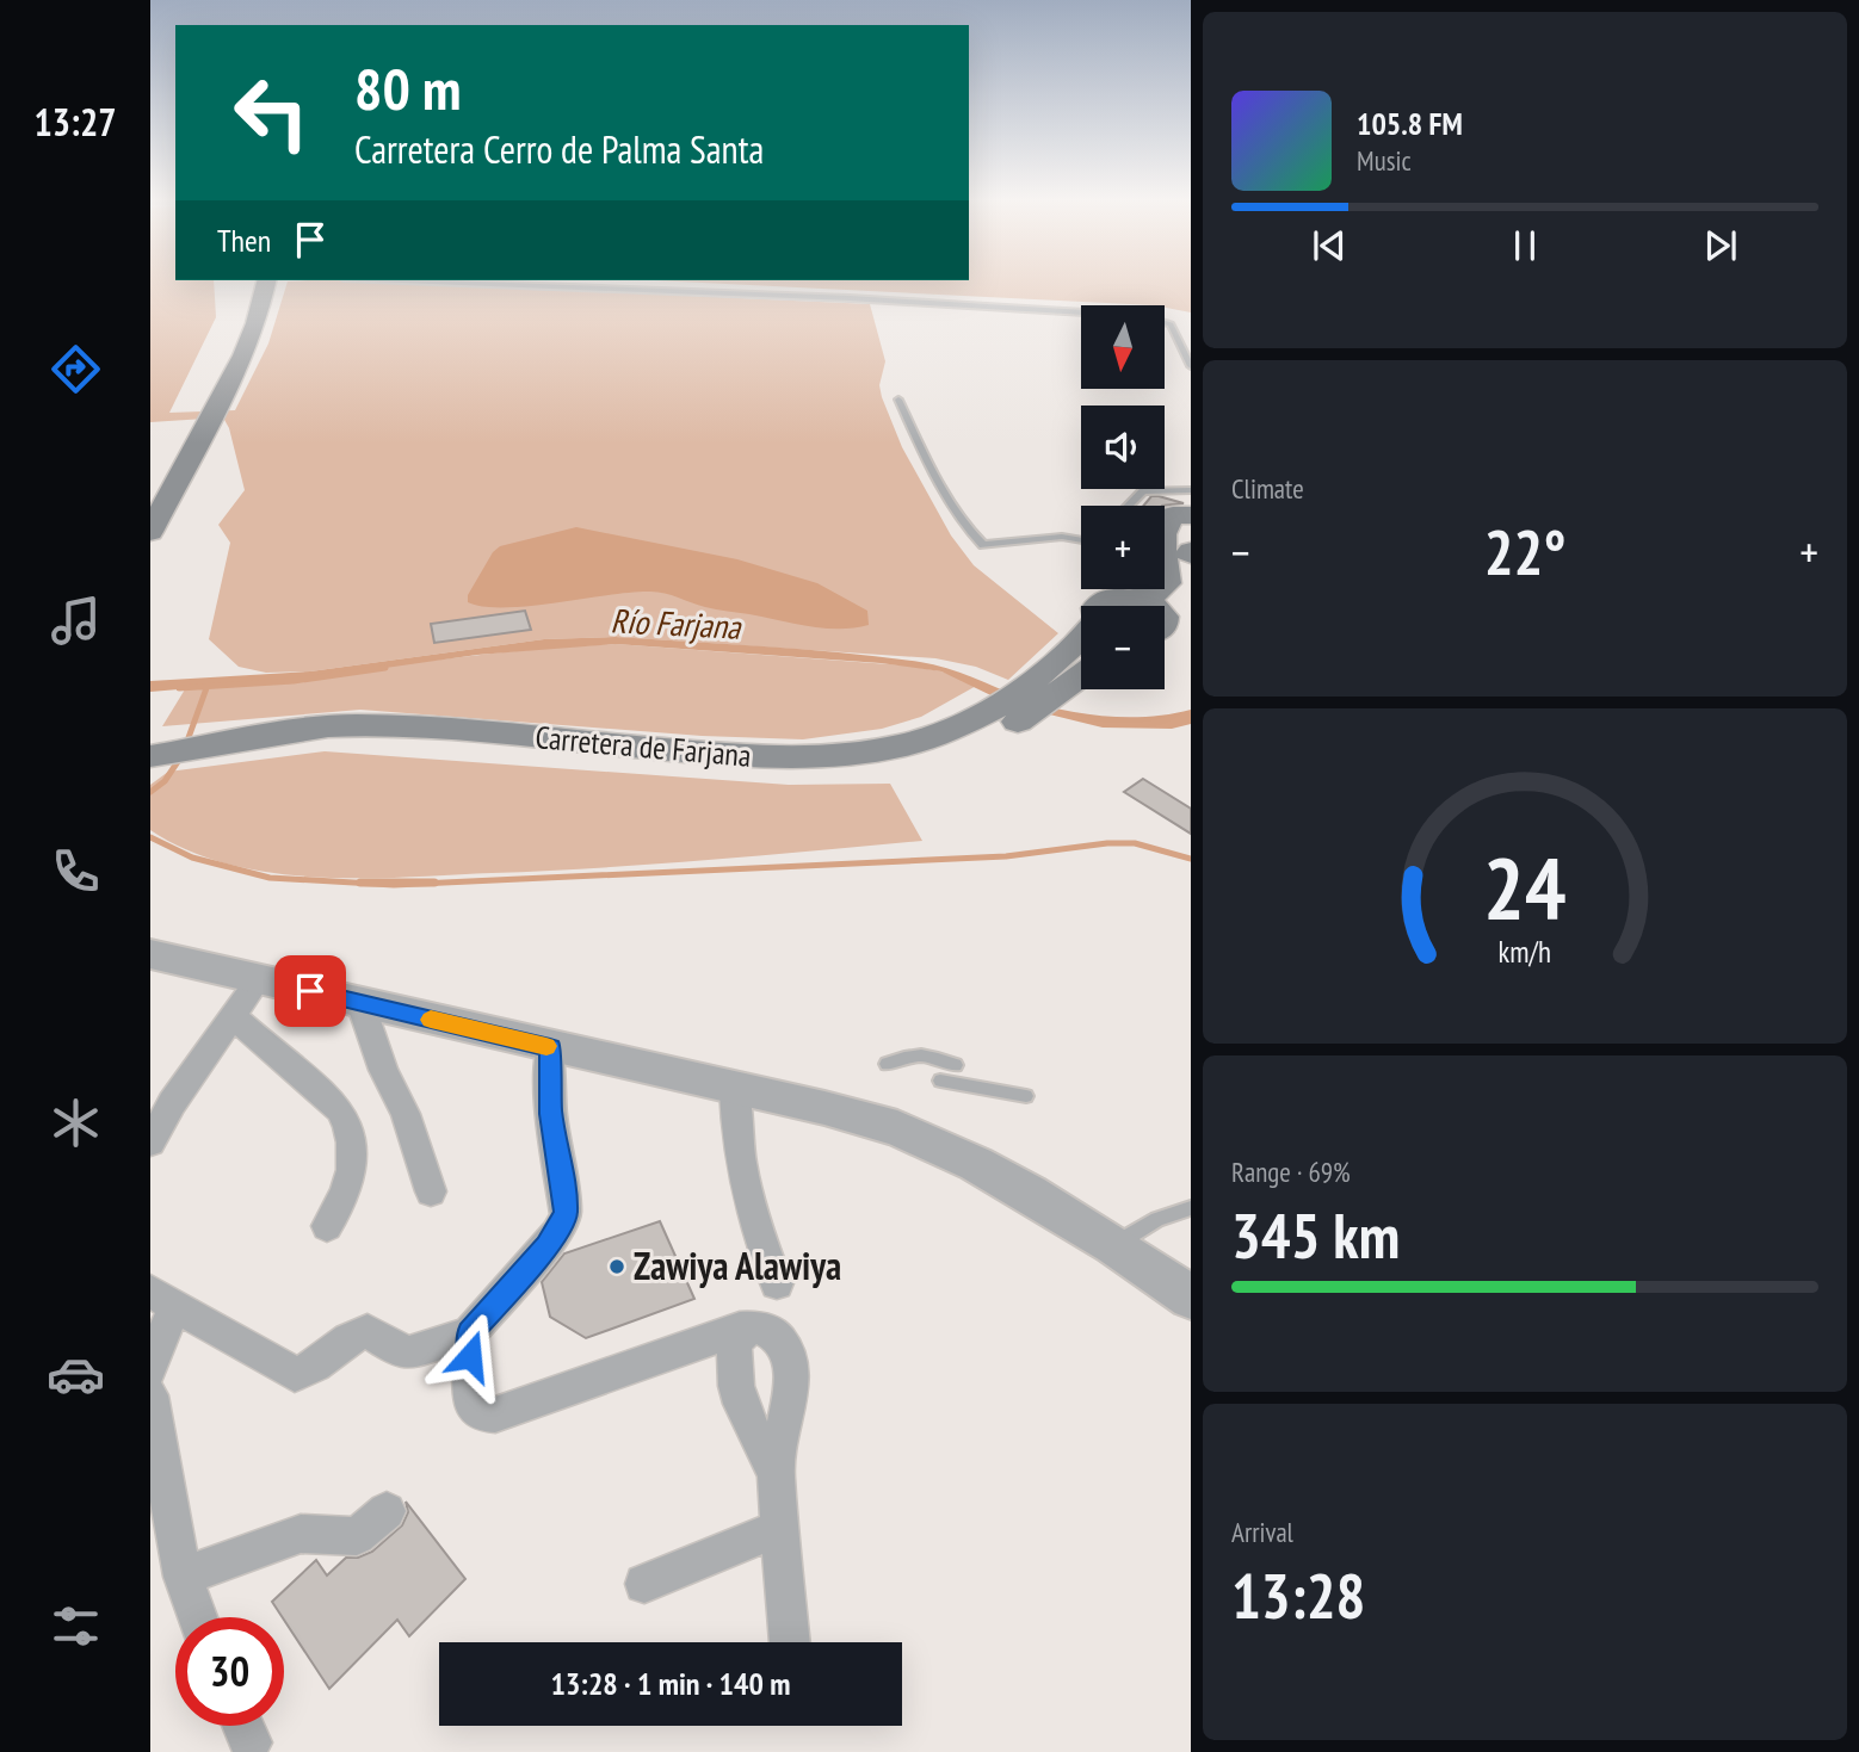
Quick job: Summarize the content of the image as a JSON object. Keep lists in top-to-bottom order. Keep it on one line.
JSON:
{"streets":{"main road":["Carretera de Farjana"]},"water":["Río Farjana"],"places":["Zawiya Alawiya"],"north":"bottom","page":{"tabs":"13:27","turn":["80 m","Carretera Cerro de Palma Santa"],"song":["105.8 FM","Music"],"then":"Then","map_buttons":["+","−"],"tile":["Climate",["Range · 69%","345 km"],["Arrival","13:28"]],"heat":["−","22°","+"],"limit":"30","trip":"13:28 · 1 min · 140 m","gauge":["24","km/h"]}}
